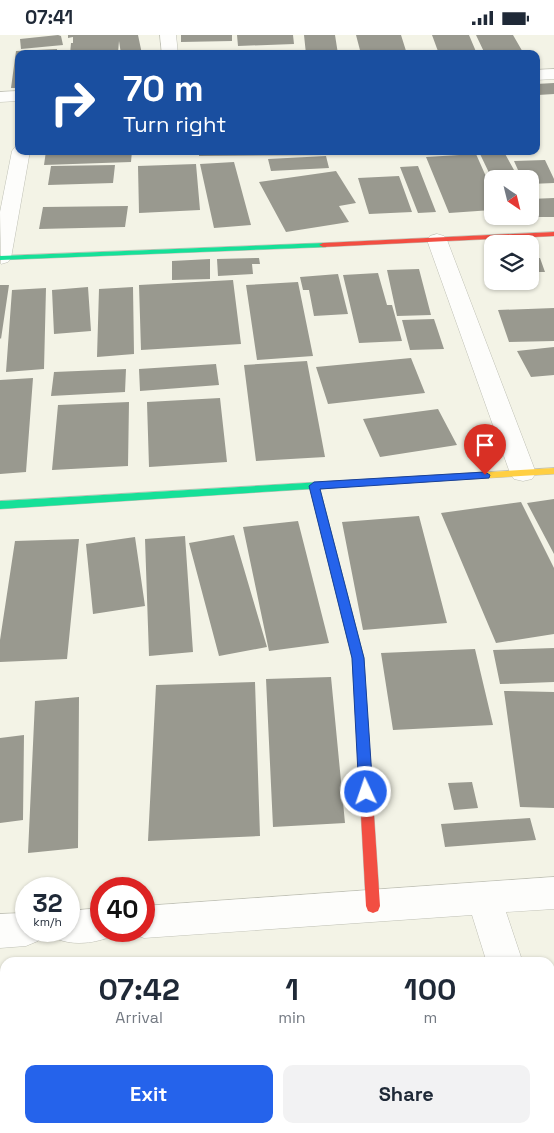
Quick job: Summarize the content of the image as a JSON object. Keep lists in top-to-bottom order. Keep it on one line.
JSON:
{"north":"bottom right","page":{"status":"07:41","turn":["70 m","Turn right"],"speed":"32 km/h","limit":"40","eta":["07:42","Arrival","1","min","100","m"],"buttons":["Exit","Share"]}}
